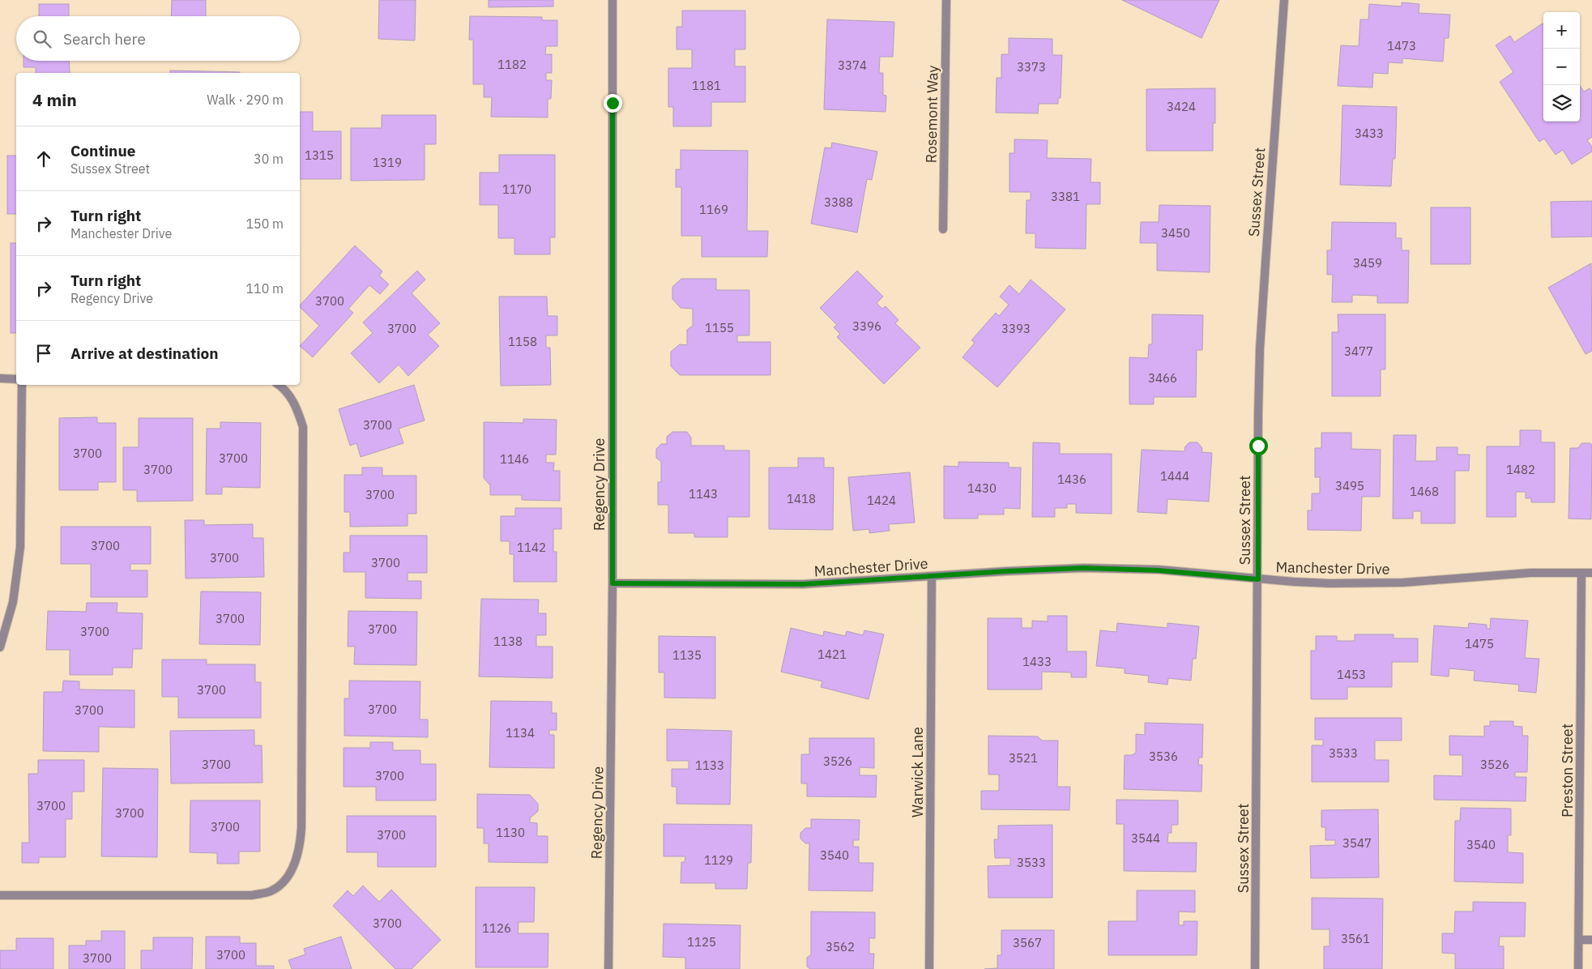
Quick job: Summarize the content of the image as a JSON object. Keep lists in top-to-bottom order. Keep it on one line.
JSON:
{"streets":{"street":["Rosemont Way","Sussex Street","Regency Drive","Manchester Drive","Preston Street","Warwick Lane"]},"crossings":[["Sussex Street","Manchester Drive"],["Regency Drive","Manchester Drive"],["Manchester Drive","Preston Street"],["Manchester Drive","Warwick Lane"]],"house_numbers":["1473","1182","3374","3373","1181","3424","3433","1315","1319","1170","3381","3388","1169","3450","3459","3700","3396","1155","3700","3393","1158","3477","3466","3700","3700","3700","1146","3700","1482","1444","1436","3495","1430","1468","1143","3700","1418","1424","3700","1142","3700","3700","3700","3700","3700","1138","1475","1421","1135","1433","1453","3700","3700","3700","1134","3533","3536","3521","3526","3700","3526","1133","3700","3700","3700","3700","1130","3700","3544","3547","3540","3540","1129","3533","3700","1126","3561","1125","3567","3562","3700","3700"],"page":{"map_buttons":["+","−"],"search":"Search here","heading":["4 min","Walk · 290 m"],"list":[["Continue","Sussex Street","30 m"],["Turn right","Manchester Drive","150 m"],["Turn right","Regency Drive","110 m"],"Arrive at destination"]}}
